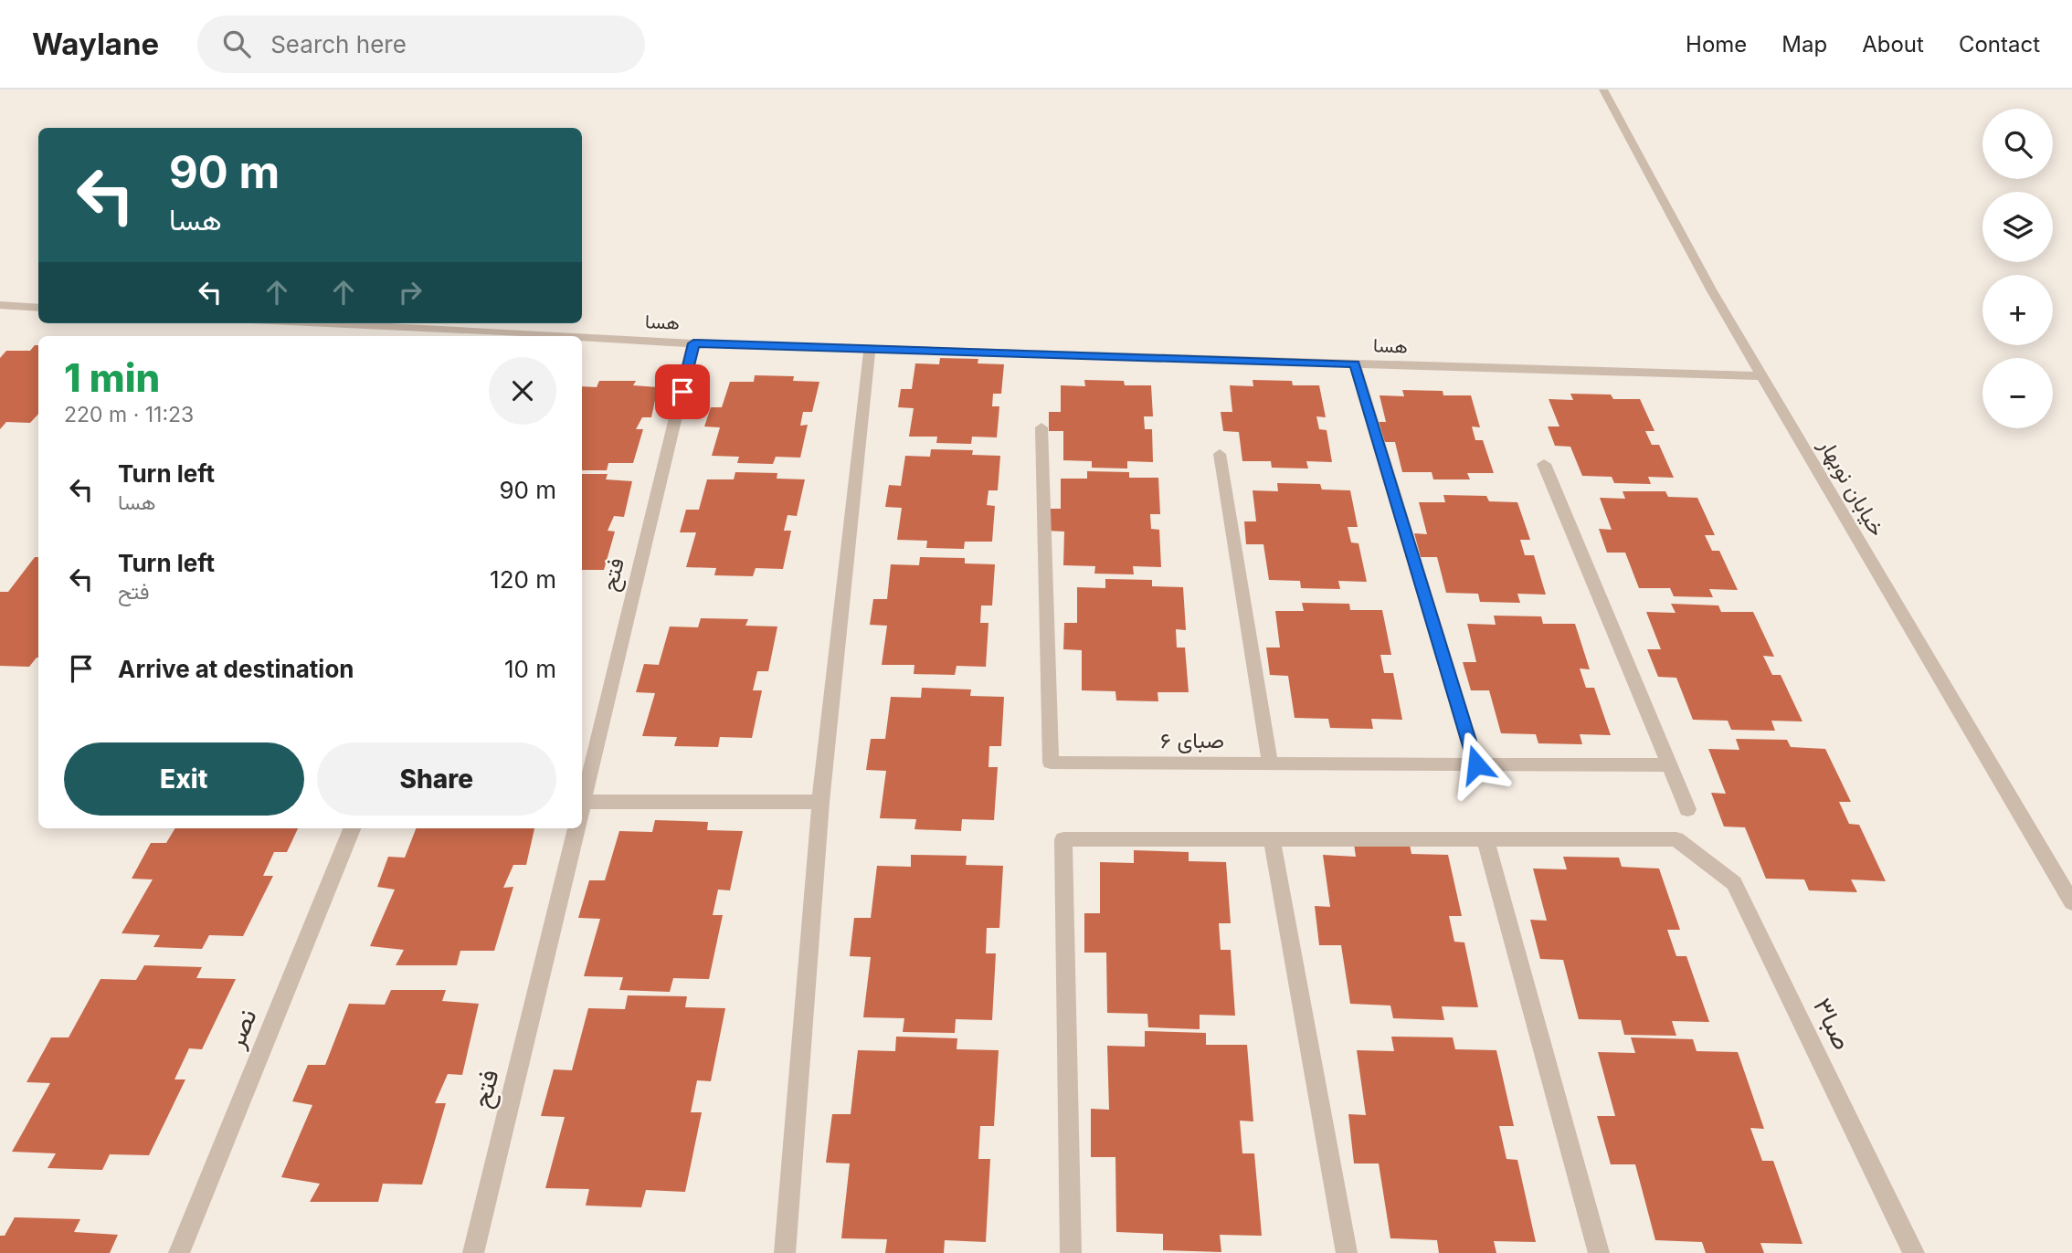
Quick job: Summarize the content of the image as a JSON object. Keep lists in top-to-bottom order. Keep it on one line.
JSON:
{"streets":{"street":["هسا","خیابان نوبهار","فتح","صبای ۶","صبا۳","نصر"]},"crossings":[["هسا","خیابان نوبهار"],["هسا","فتح"]],"page":{"header":"Waylane","search":"Search here","nav":["Home","Map","About","Contact"],"map_buttons":["+","−"],"turn":["90 m","هسا"],"heading":["1 min","220 m · 11:23"],"list":[{"name":"Turn left","note":"هسا","value":"90 m"},{"name":"Turn left","note":"فتح","value":"120 m"},{"name":"Arrive at destination","value":"10 m"}],"buttons":["Exit","Share"]}}
